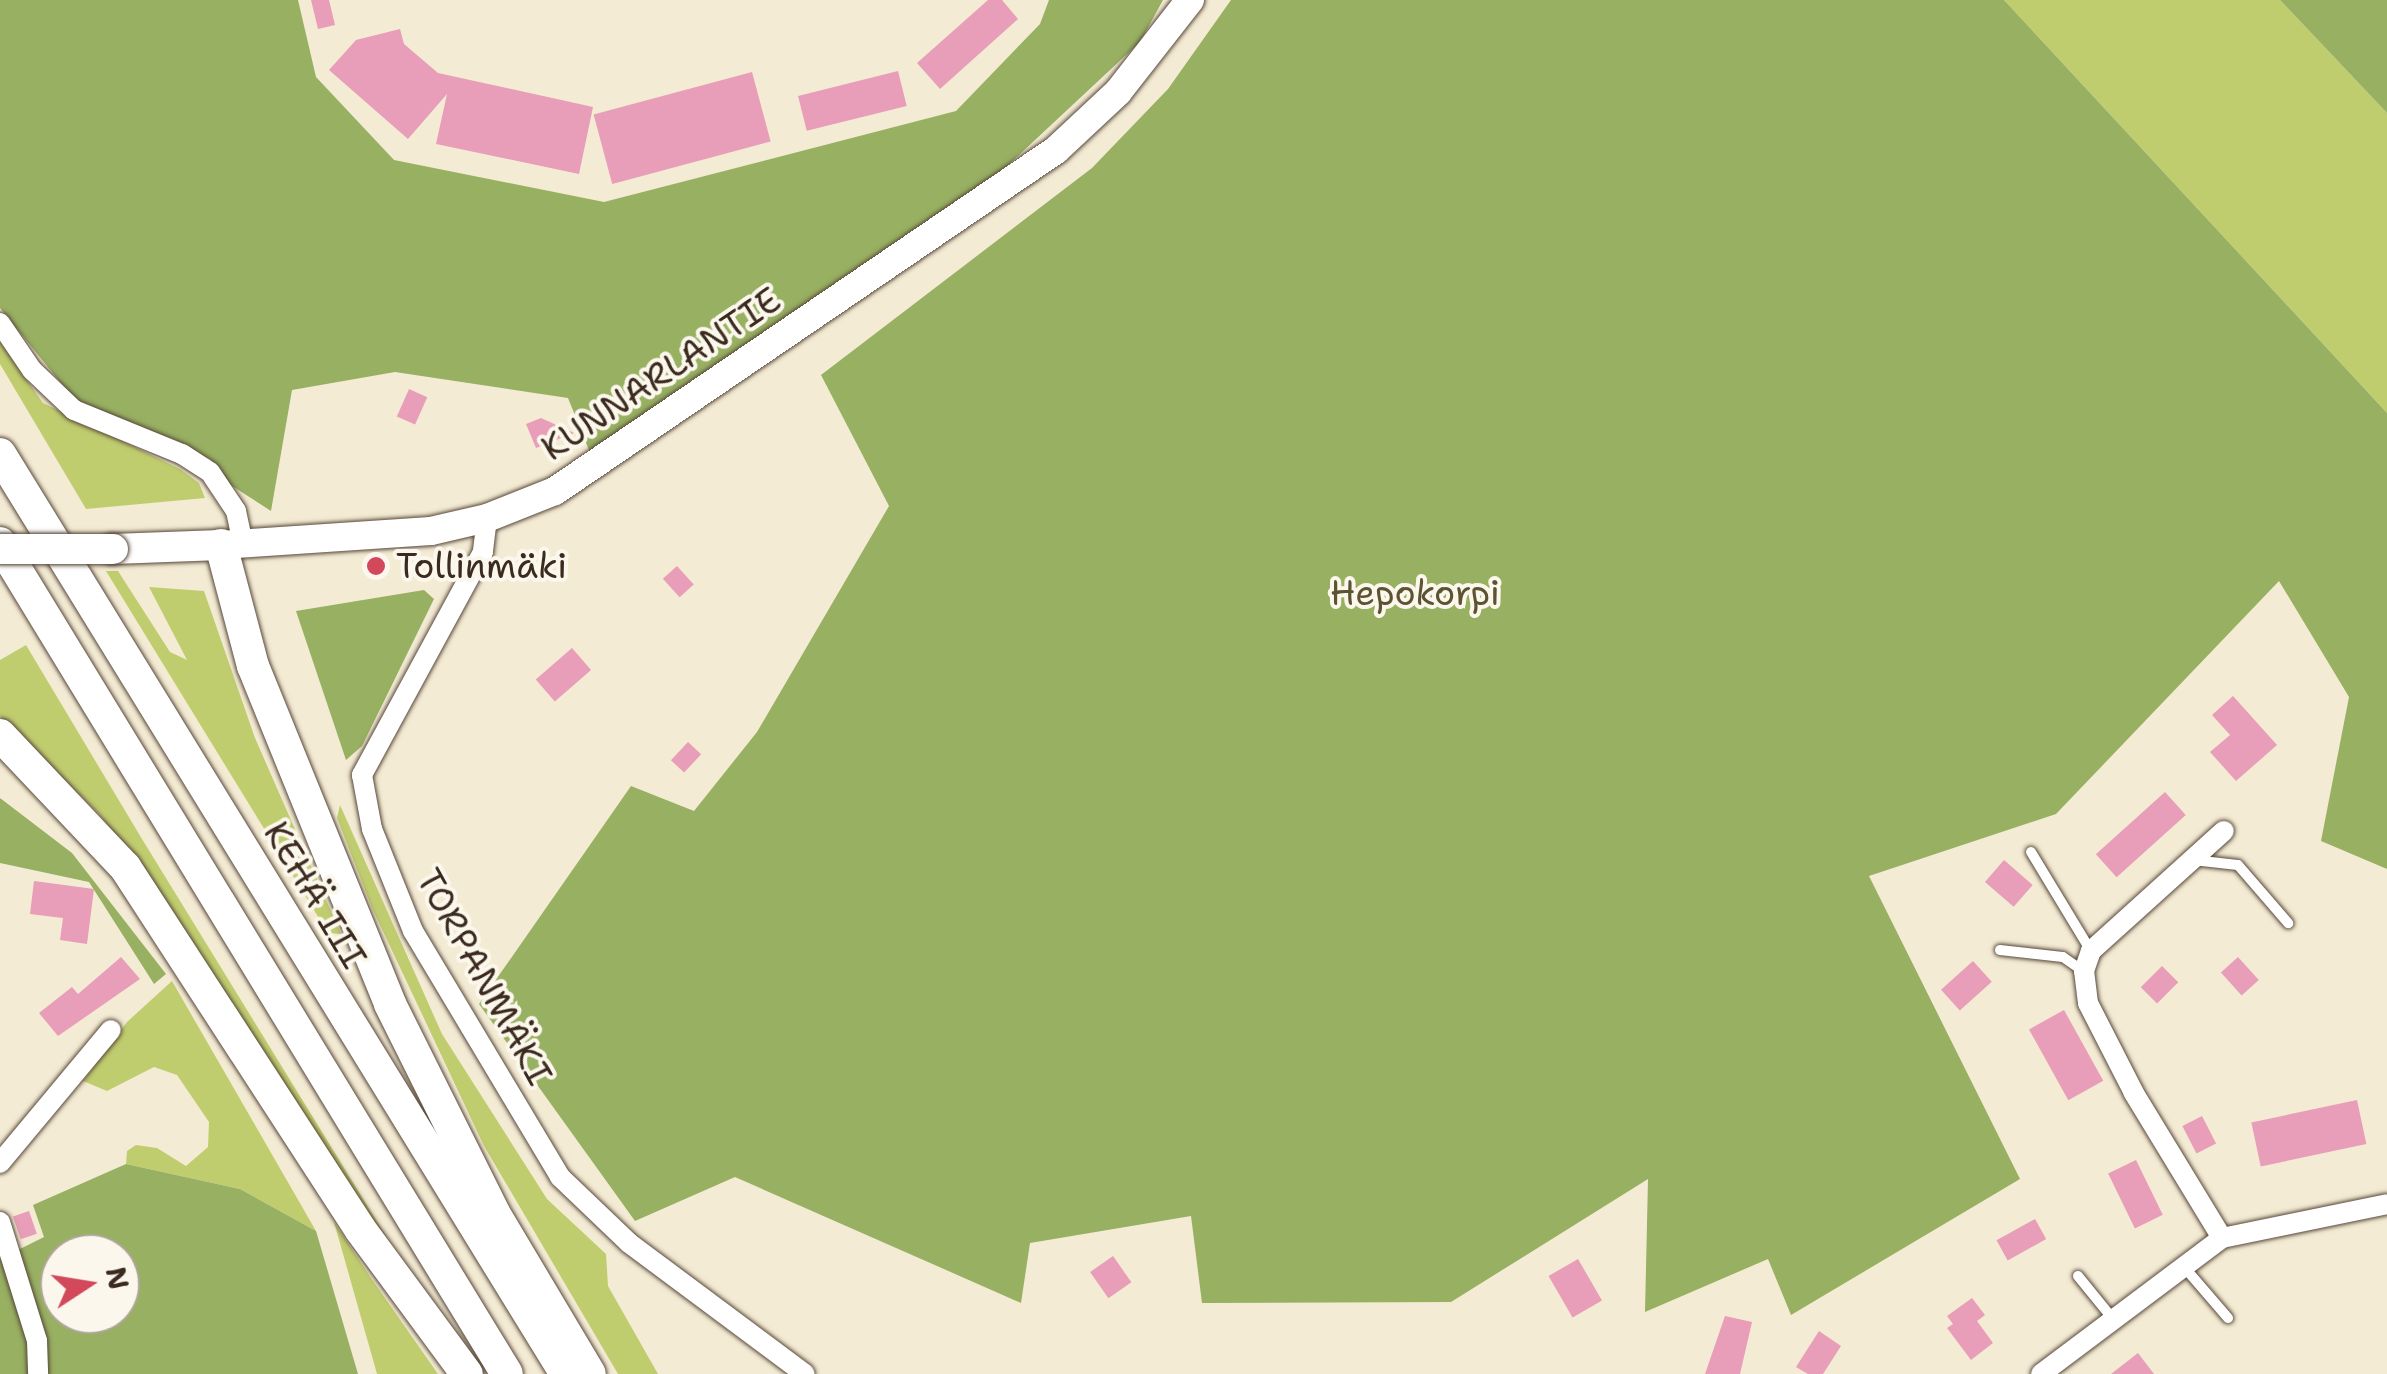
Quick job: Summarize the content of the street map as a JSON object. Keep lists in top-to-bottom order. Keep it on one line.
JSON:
{"streets":{"highway":["KEHÄ III"],"main road":["KUNNARLANTIE"],"street":["TORPANMÄKI"]},"crossings":[["KUNNARLANTIE","TORPANMÄKI"]],"parks":["Hepokorpi"],"places":["Tollinmäki"],"north":"right"}
